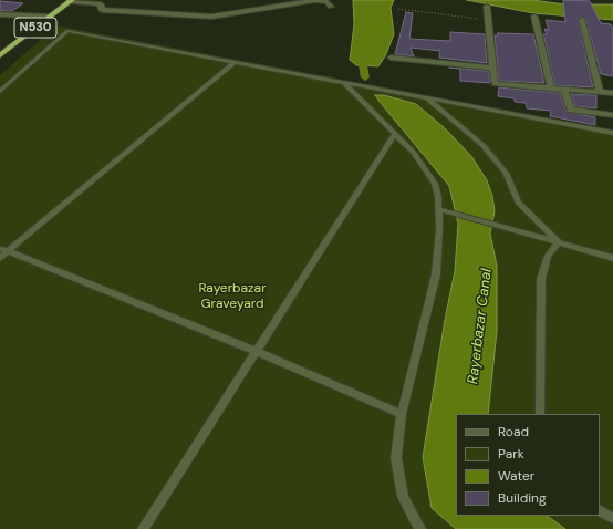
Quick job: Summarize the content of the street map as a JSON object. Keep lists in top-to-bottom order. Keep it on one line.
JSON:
{"streets":{"highway":["N530"]},"water":["Rayerbazar Canal"],"parks":["Rayerbazar Graveyard"],"legend":["Road","Park","Water","Building"]}
